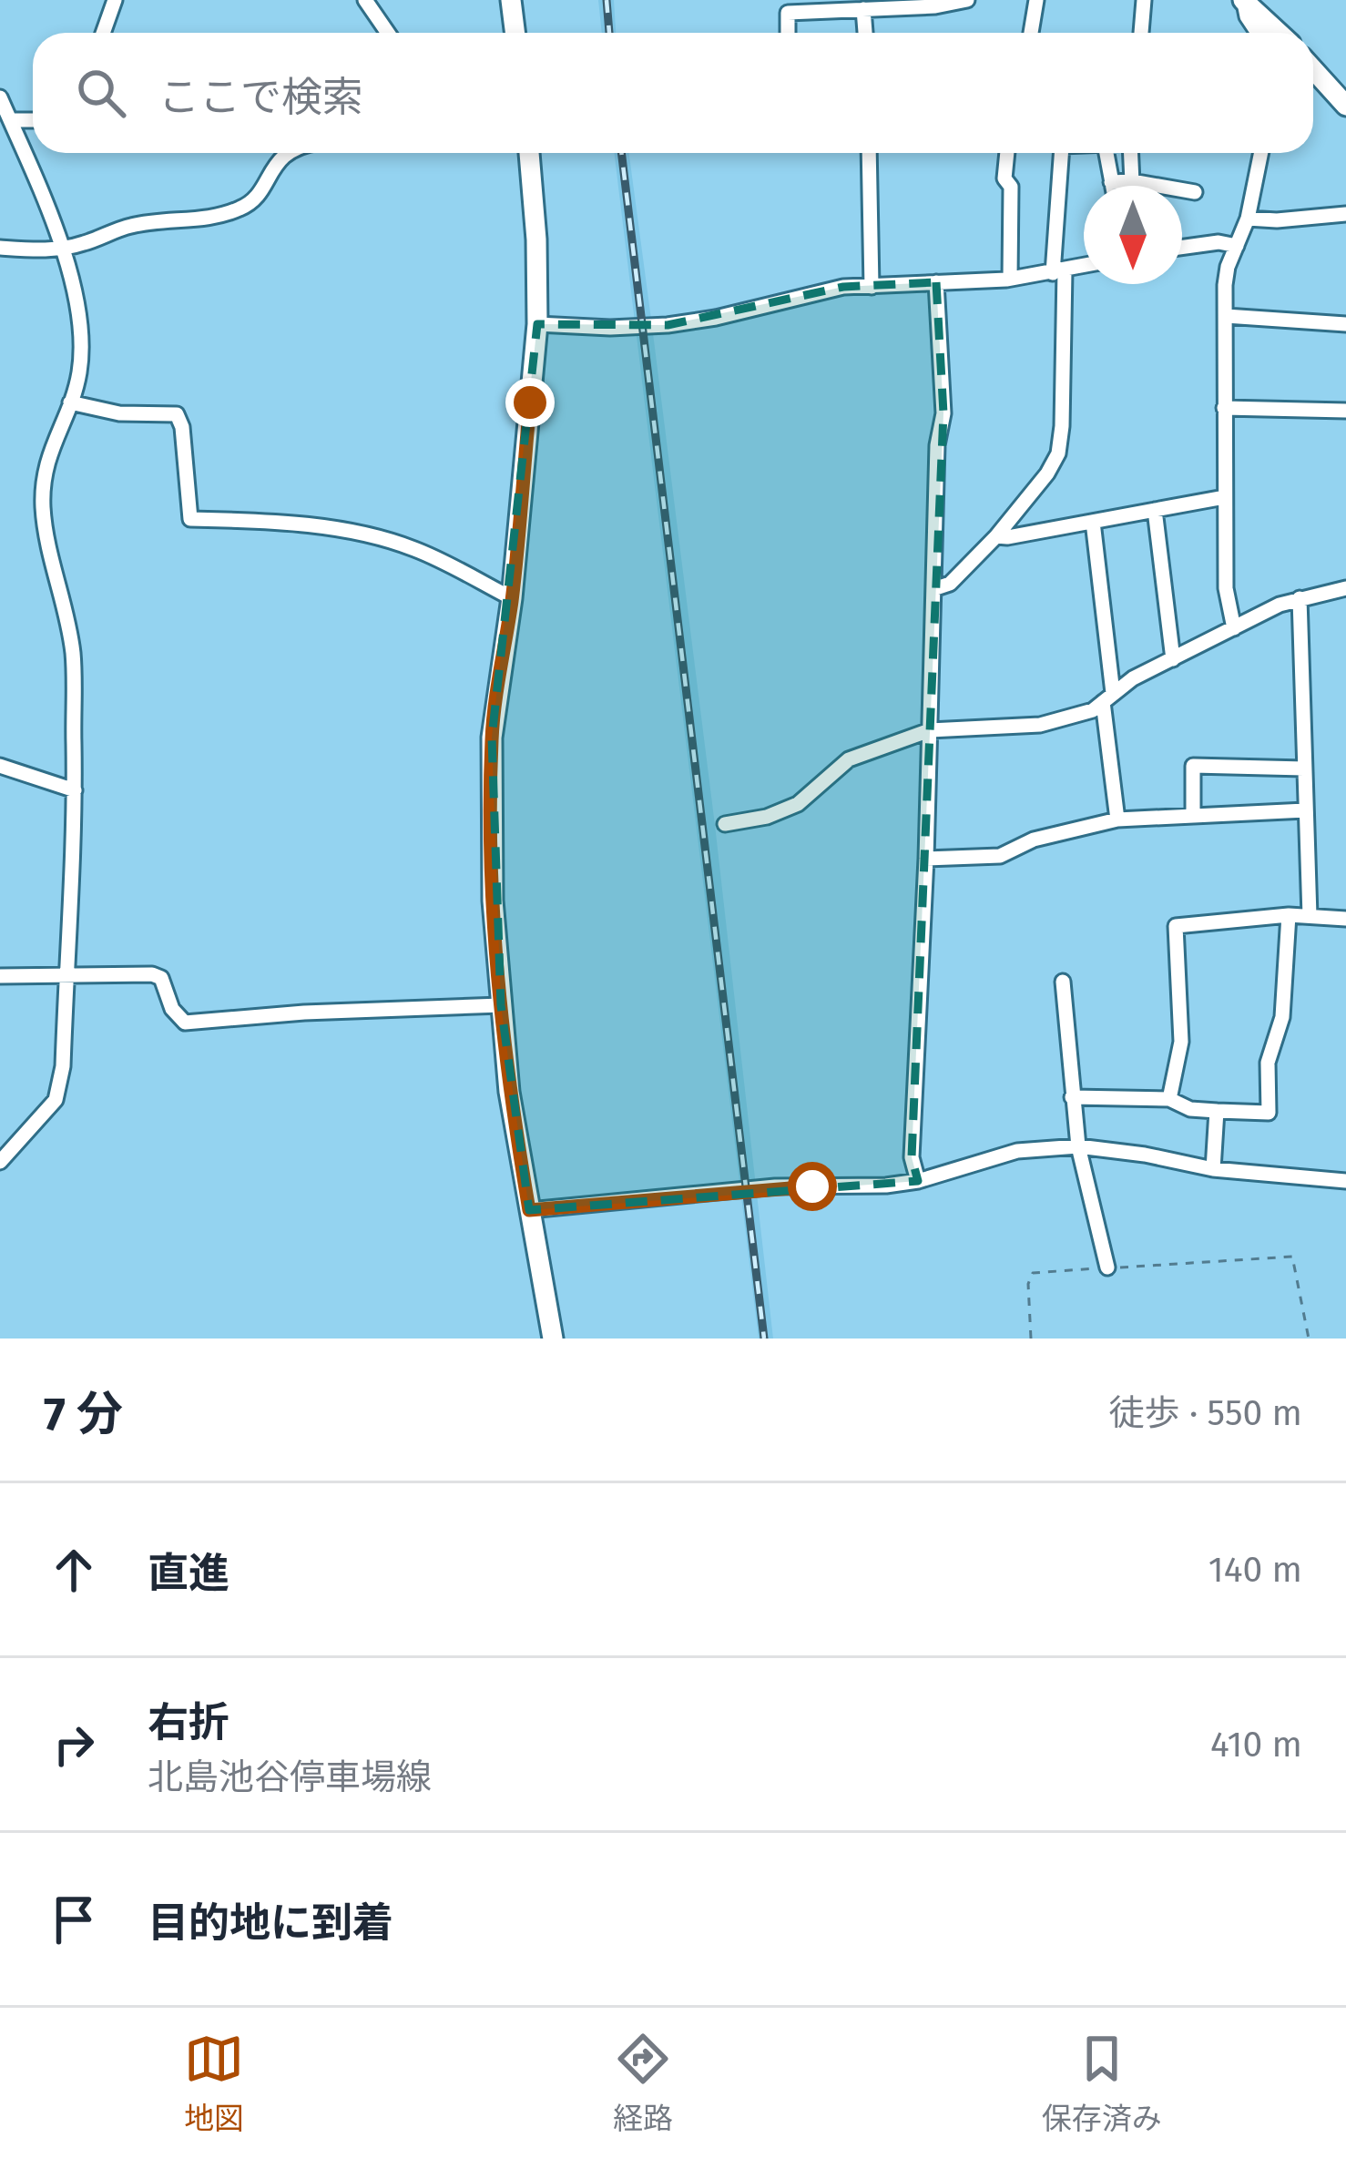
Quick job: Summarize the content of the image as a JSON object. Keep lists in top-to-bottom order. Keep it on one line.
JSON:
{"north":"bottom","page":{"search":"ここで検索","heading":["7 分","徒歩 · 550 m"],"list":[["直進","140 m"],["右折","北島池谷停車場線","410 m"],"目的地に到着"],"nav":["地図","経路","保存済み"]}}
